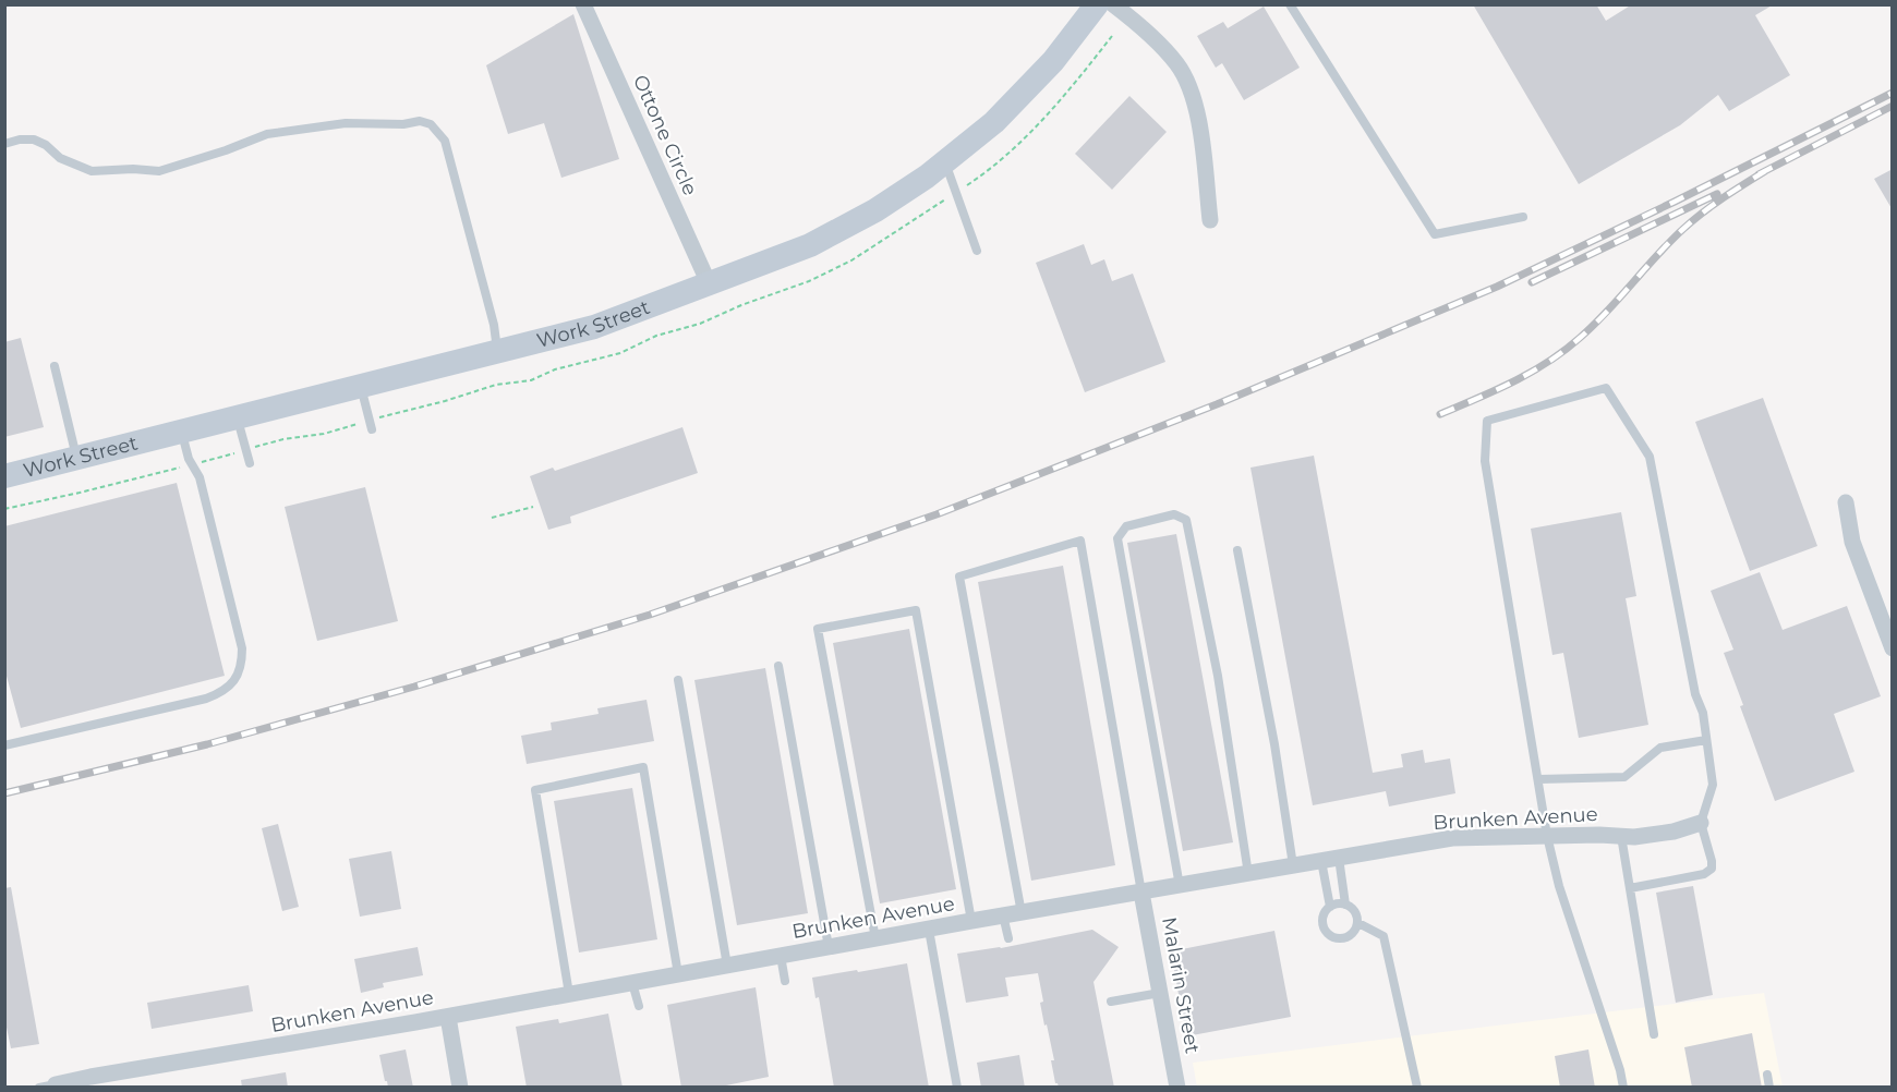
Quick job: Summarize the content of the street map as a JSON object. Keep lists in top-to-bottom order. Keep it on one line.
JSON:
{"streets":{"street":["Ottone Circle","Work Street","Brunken Avenue","Malarin Street"]},"crossings":[["Ottone Circle","Work Street"],["Brunken Avenue","Malarin Street"]]}
